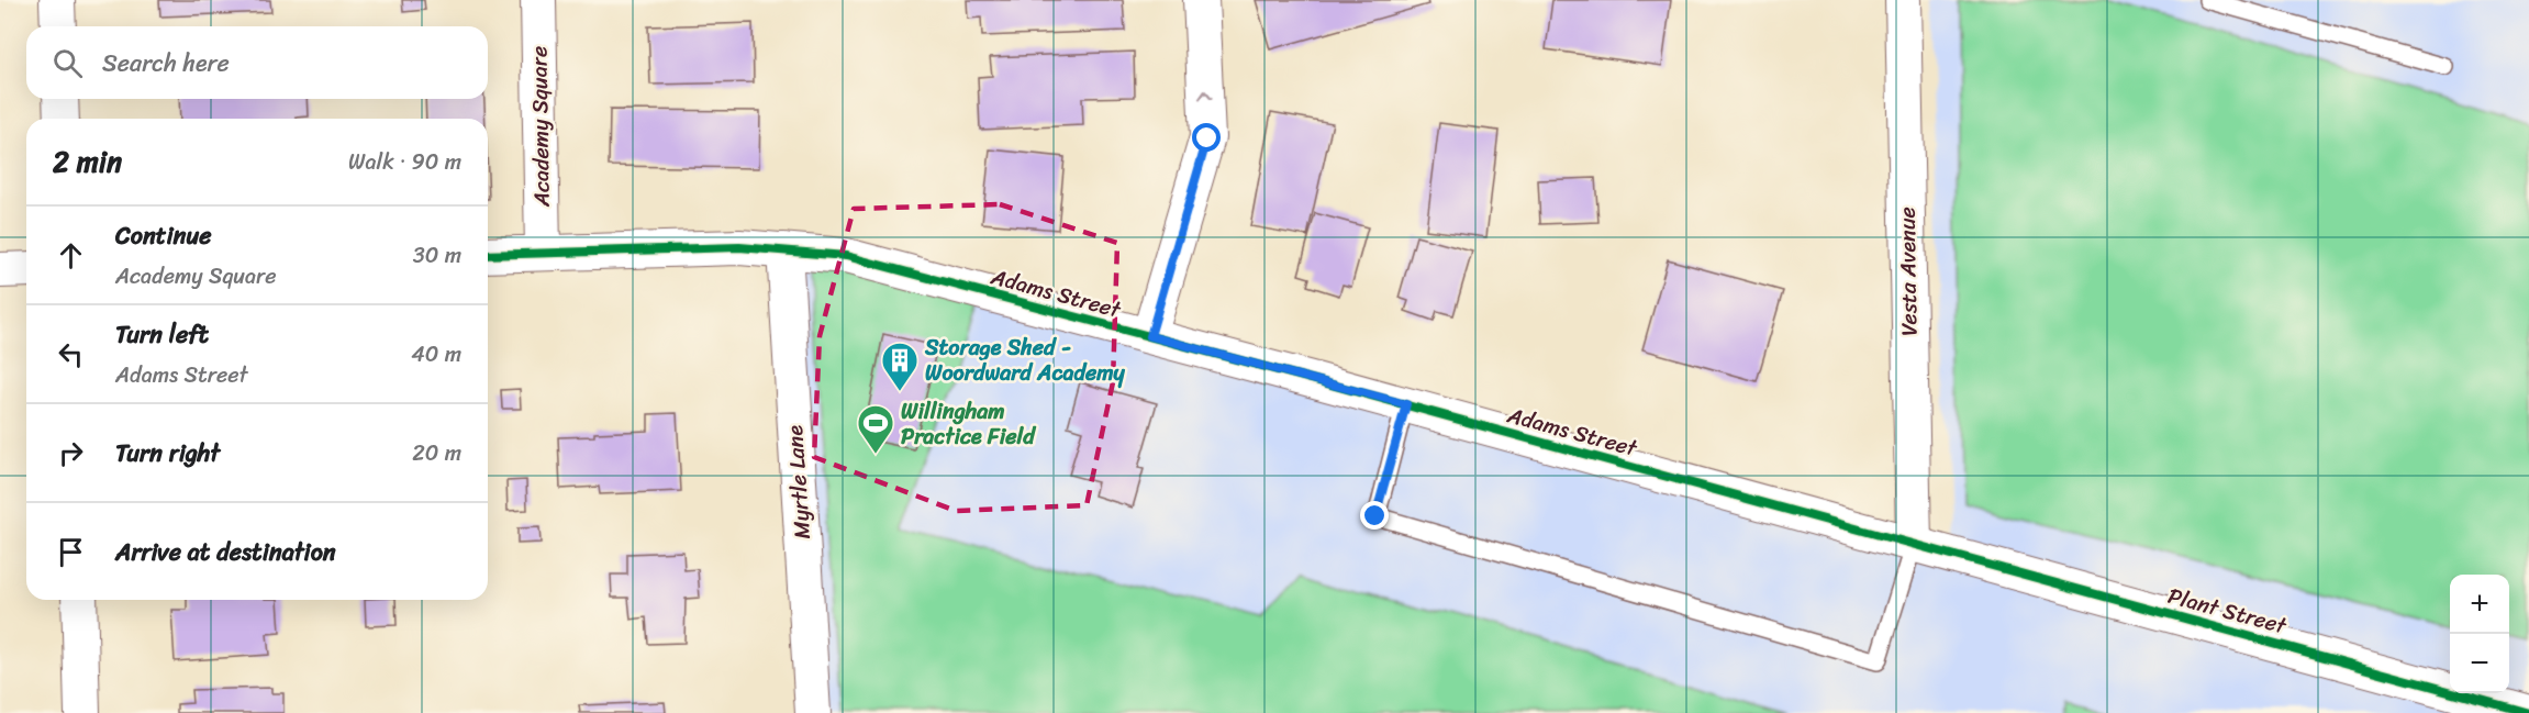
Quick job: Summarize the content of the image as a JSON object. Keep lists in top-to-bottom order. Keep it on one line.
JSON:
{"streets":{"street":["Academy Square","Vesta Avenue","Adams Street","Myrtle Lane","Plant Street"]},"crossings":[["Academy Square","Adams Street"],["Vesta Avenue","Adams Street"],["Vesta Avenue","Plant Street"],["Adams Street","Myrtle Lane"],["Adams Street","Plant Street"]],"places":{"building":["Storage Shed - Woordward Academy"],"sports":["Willingham Practice Field"]},"page":{"search":"Search here","heading":["2 min","Walk · 90 m"],"list":[["Continue","Academy Square","30 m"],["Turn left","Adams Street","40 m"],["Turn right","20 m"],"Arrive at destination"],"map_buttons":["+","−"]}}
